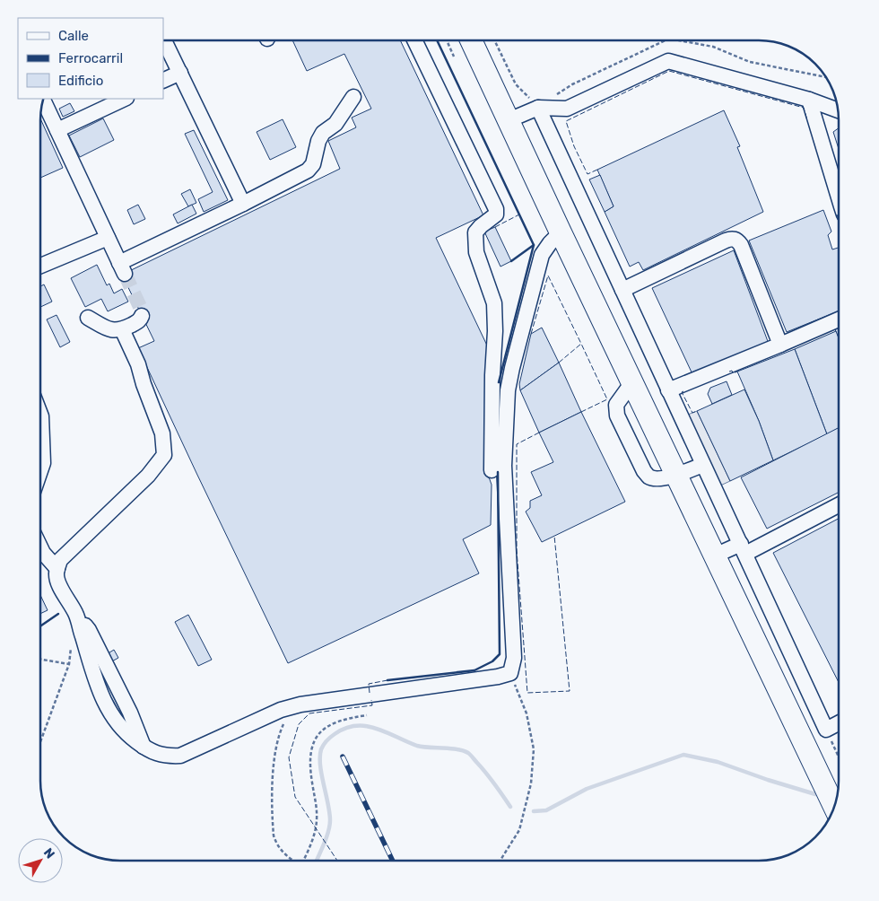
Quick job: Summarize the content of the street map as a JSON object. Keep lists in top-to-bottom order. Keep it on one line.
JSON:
{"legend":["Calle","Ferrocarril","Edificio"],"north":"top right"}
